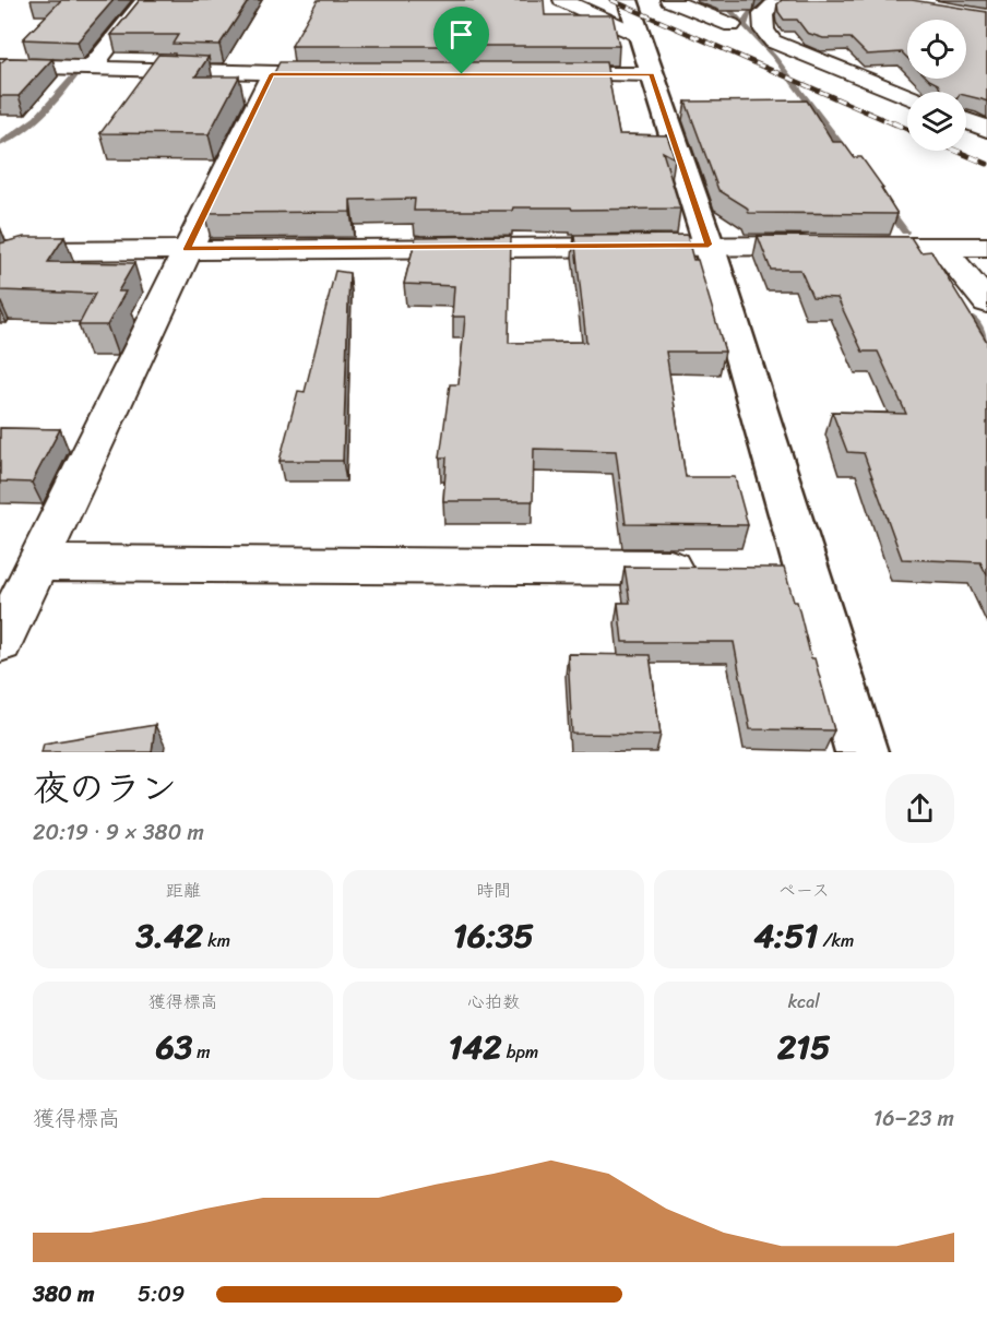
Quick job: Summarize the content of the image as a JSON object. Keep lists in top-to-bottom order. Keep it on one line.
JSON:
{"page":{"heading":["夜のラン","20:19 · 9 × 380 m"],"stats":[["距離","3.42 km"],["時間","16:35"],["ペース","4:51 /km"],["獲得標高","63 m"],["心拍数","142 bpm"],["kcal","215"]],"chart":["獲得標高","16–23 m"],"list":[{"name":"380 m","note":"5:09"}]}}
